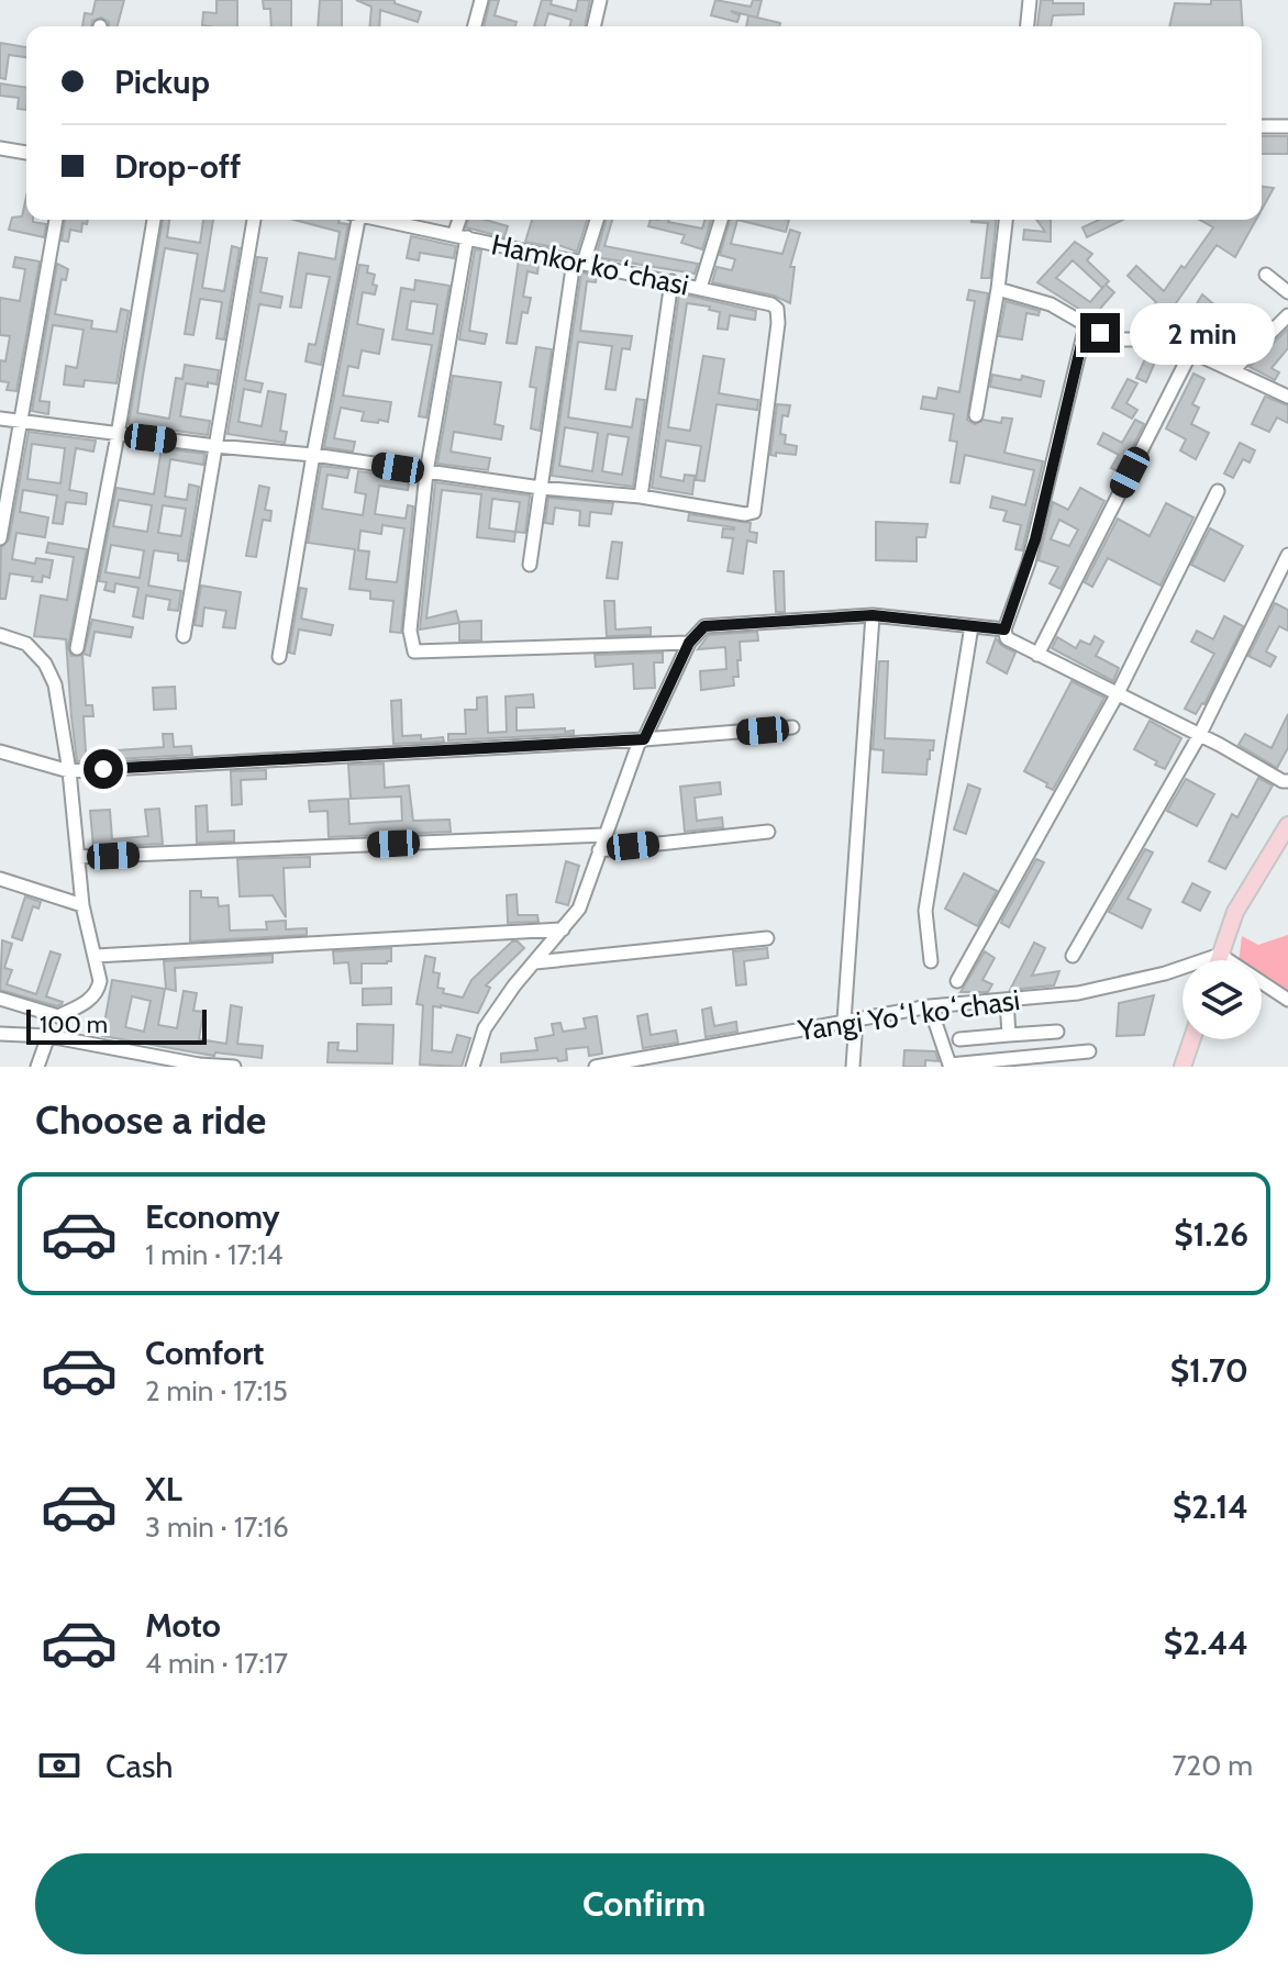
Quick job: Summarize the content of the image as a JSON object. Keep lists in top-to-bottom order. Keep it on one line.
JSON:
{"streets":{"street":["Hamkor koʻchasi","Yangi Yoʻl koʻchasi"]},"scale_bar":"100 m","page":{"banner":["Pickup","Drop-off"],"bubble":"2 min","scale":"100 m","heading":"Choose a ride","list":[{"name":"Economy","note":"1 min · 17:14","value":"$1.26"},{"name":"Comfort","note":"2 min · 17:15","value":"$1.70"},{"name":"XL","note":"3 min · 17:16","value":"$2.14"},{"name":"Moto","note":"4 min · 17:17","value":"$2.44"}],"pay":["Cash","720 m"],"buttons":"Confirm"}}
